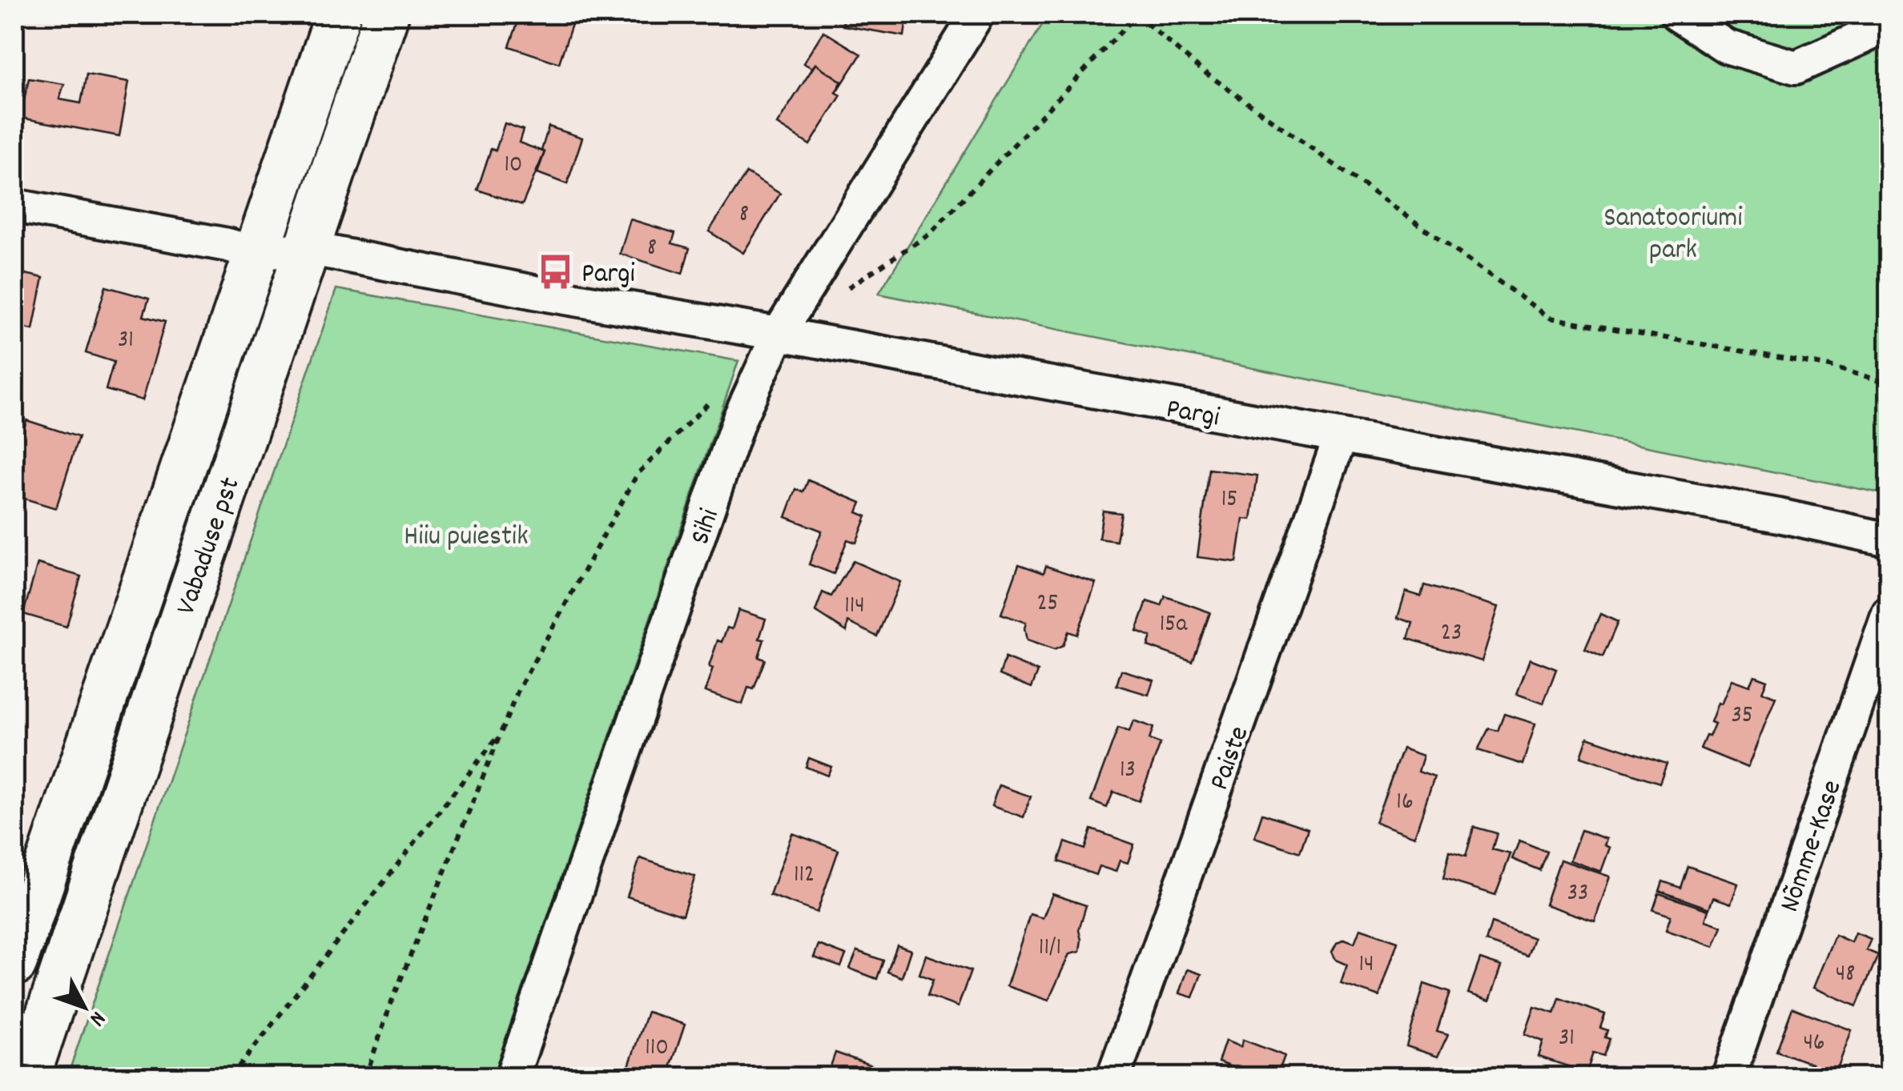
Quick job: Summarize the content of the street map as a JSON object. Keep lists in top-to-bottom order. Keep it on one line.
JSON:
{"streets":{"highway":["Vabaduse pst"],"street":["Pargi","Sihi","Paiste","Nõmme-Kase"]},"crossings":[["Pargi","Sihi"],["Pargi","Vabaduse pst"],["Pargi","Paiste"]],"parks":["Sanatooriumi park","Hiiu puiestik"],"places":{"bus stop":["Pargi"]},"house_numbers":["10","8","8","31","15","25","114","15a","23","35","13","16","112","33","11/1","14","48","31","46","110"],"north":"bottom right"}
